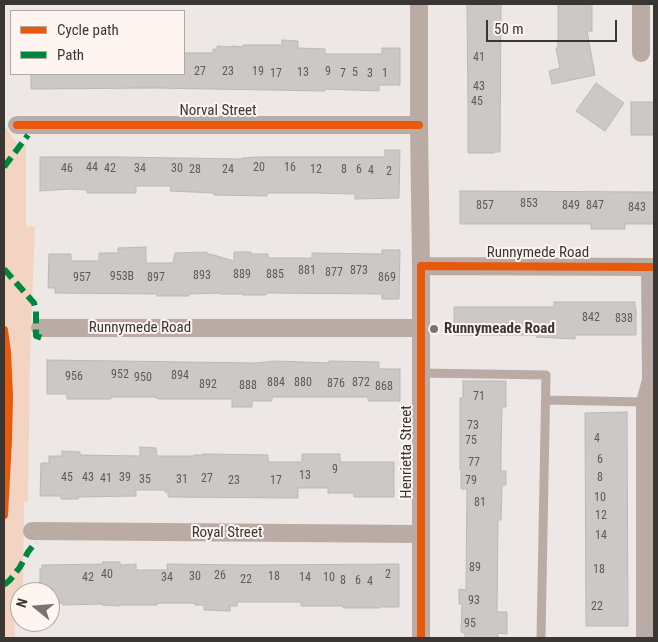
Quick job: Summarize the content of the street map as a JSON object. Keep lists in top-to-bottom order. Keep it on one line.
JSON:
{"streets":{"street":["Norval Street","Runnymede Road","Henrietta Street","Royal Street"]},"crossings":[["Norval Street","Henrietta Street"],["Runnymede Road","Henrietta Street"],["Henrietta Street","Royal Street"]],"places":["Runnymeade Road"],"house_numbers":["41","27","23","19","9","13","5","17","7","3","1","43","45","44","20","16","46","42","34","30","28","24","12","8","6","4","2","853","857","849","847","843","881","873","877","889","885","893","953B","957","897","869","842","838","952","894","956","950","884","880","872","876","892","888","868","71","73","4","75","6","77","9","13","45","43","39","8","41","27","35","31","23","17","79","10","81","12","14","89","18","40","2","26","30","18","42","34","14","10","22","8","6","4","93","22","95"],"legend":["Cycle path","Path"],"scale_bar":"50 m","north":"left"}
